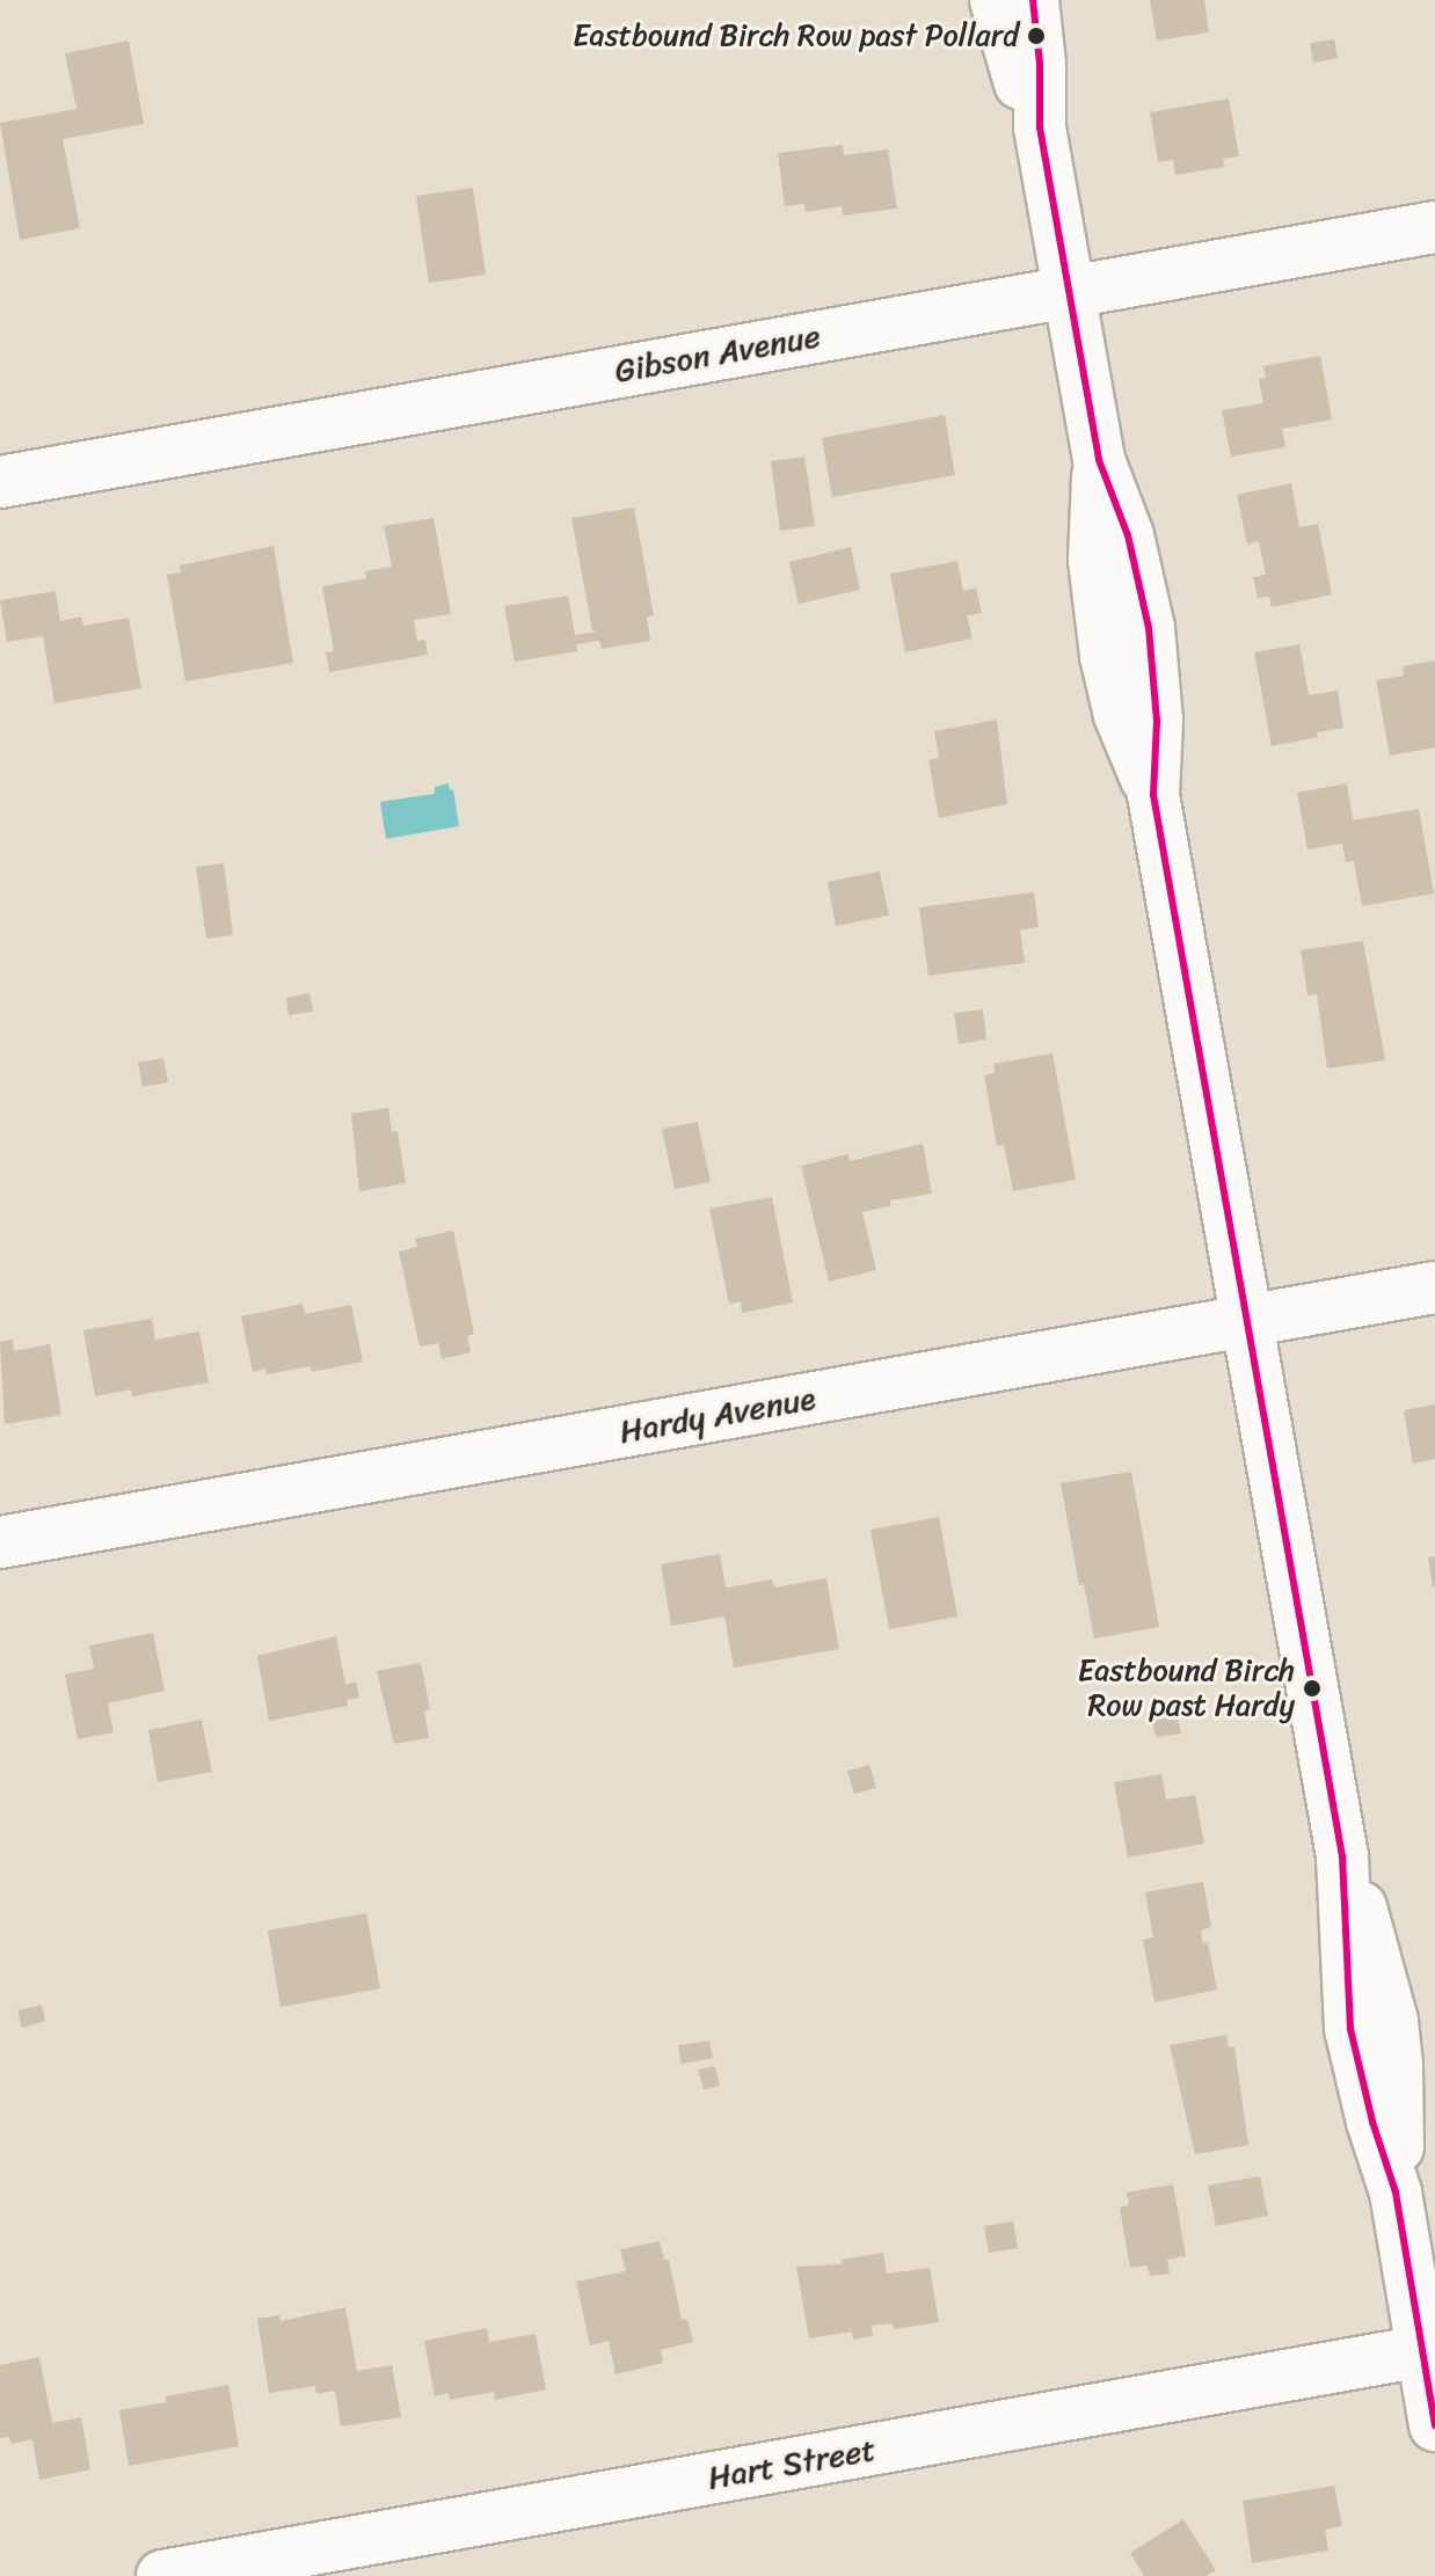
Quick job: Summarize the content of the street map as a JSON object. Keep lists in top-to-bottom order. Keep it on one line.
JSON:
{"streets":{"street":["Gibson Avenue","Hardy Avenue","Hart Street"]},"places":["Eastbound Birch Row past Pollard","Eastbound Birch Row past Hardy"]}
